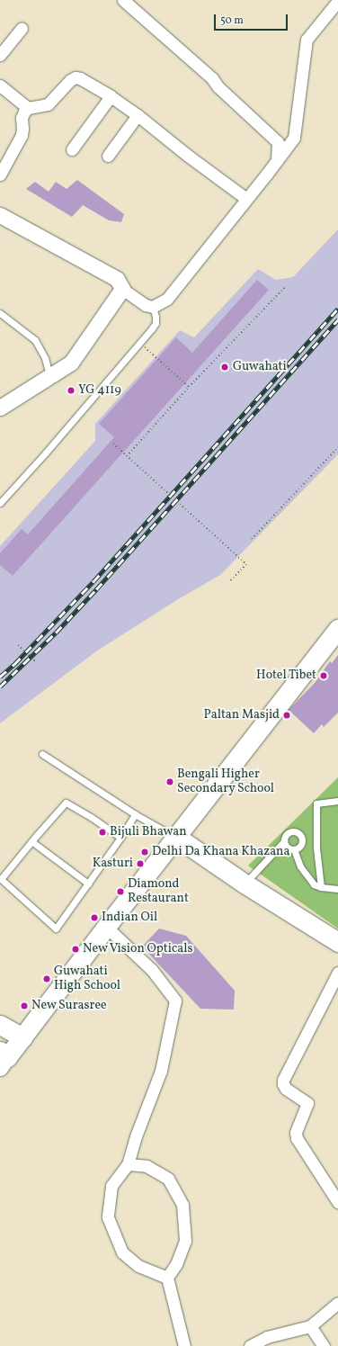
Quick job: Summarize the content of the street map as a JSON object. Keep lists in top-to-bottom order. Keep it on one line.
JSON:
{"places":["Guwahati","YG 4119","Hotel Tibet","Paltan Masjid","Bengali Higher Secondary School","Bijuli Bhawan","Delhi Da Khana Khazana","Kasturi","Diamond Restaurant","Indian Oil","New Vision Opticals","Guwahati High School","New Surasree"],"scale_bar":"50 m"}
